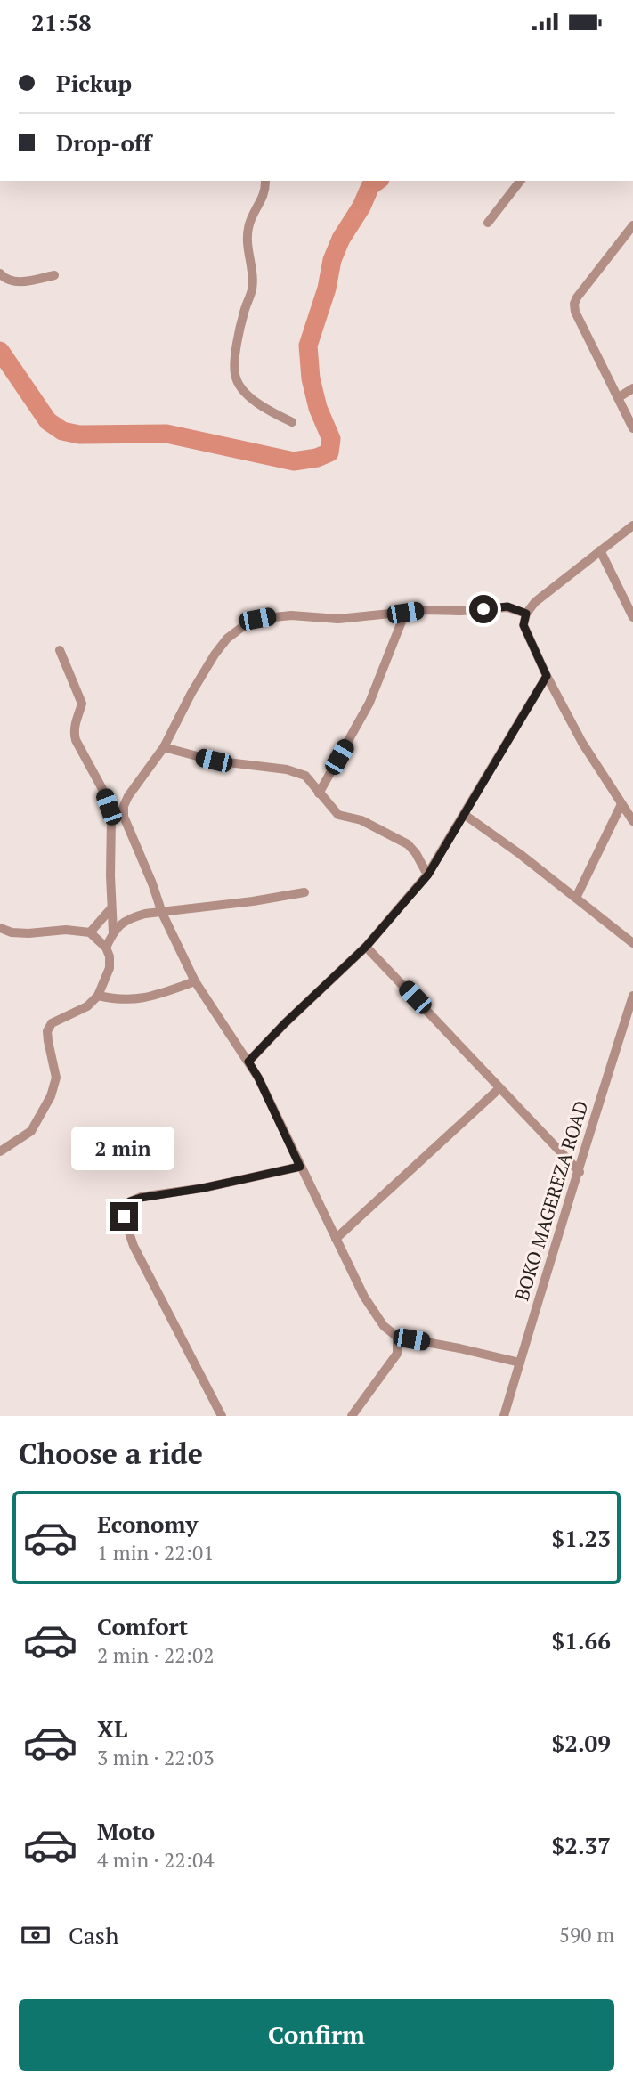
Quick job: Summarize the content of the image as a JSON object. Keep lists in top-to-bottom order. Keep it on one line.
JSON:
{"streets":{"street":["BOKO MAGEREZA ROAD"]},"page":{"status":"21:58","banner":["Pickup","Drop-off"],"bubble":"2 min","heading":"Choose a ride","list":[{"name":"Economy","note":"1 min · 22:01","value":"$1.23"},{"name":"Comfort","note":"2 min · 22:02","value":"$1.66"},{"name":"XL","note":"3 min · 22:03","value":"$2.09"},{"name":"Moto","note":"4 min · 22:04","value":"$2.37"}],"pay":["Cash","590 m"],"buttons":"Confirm"}}
